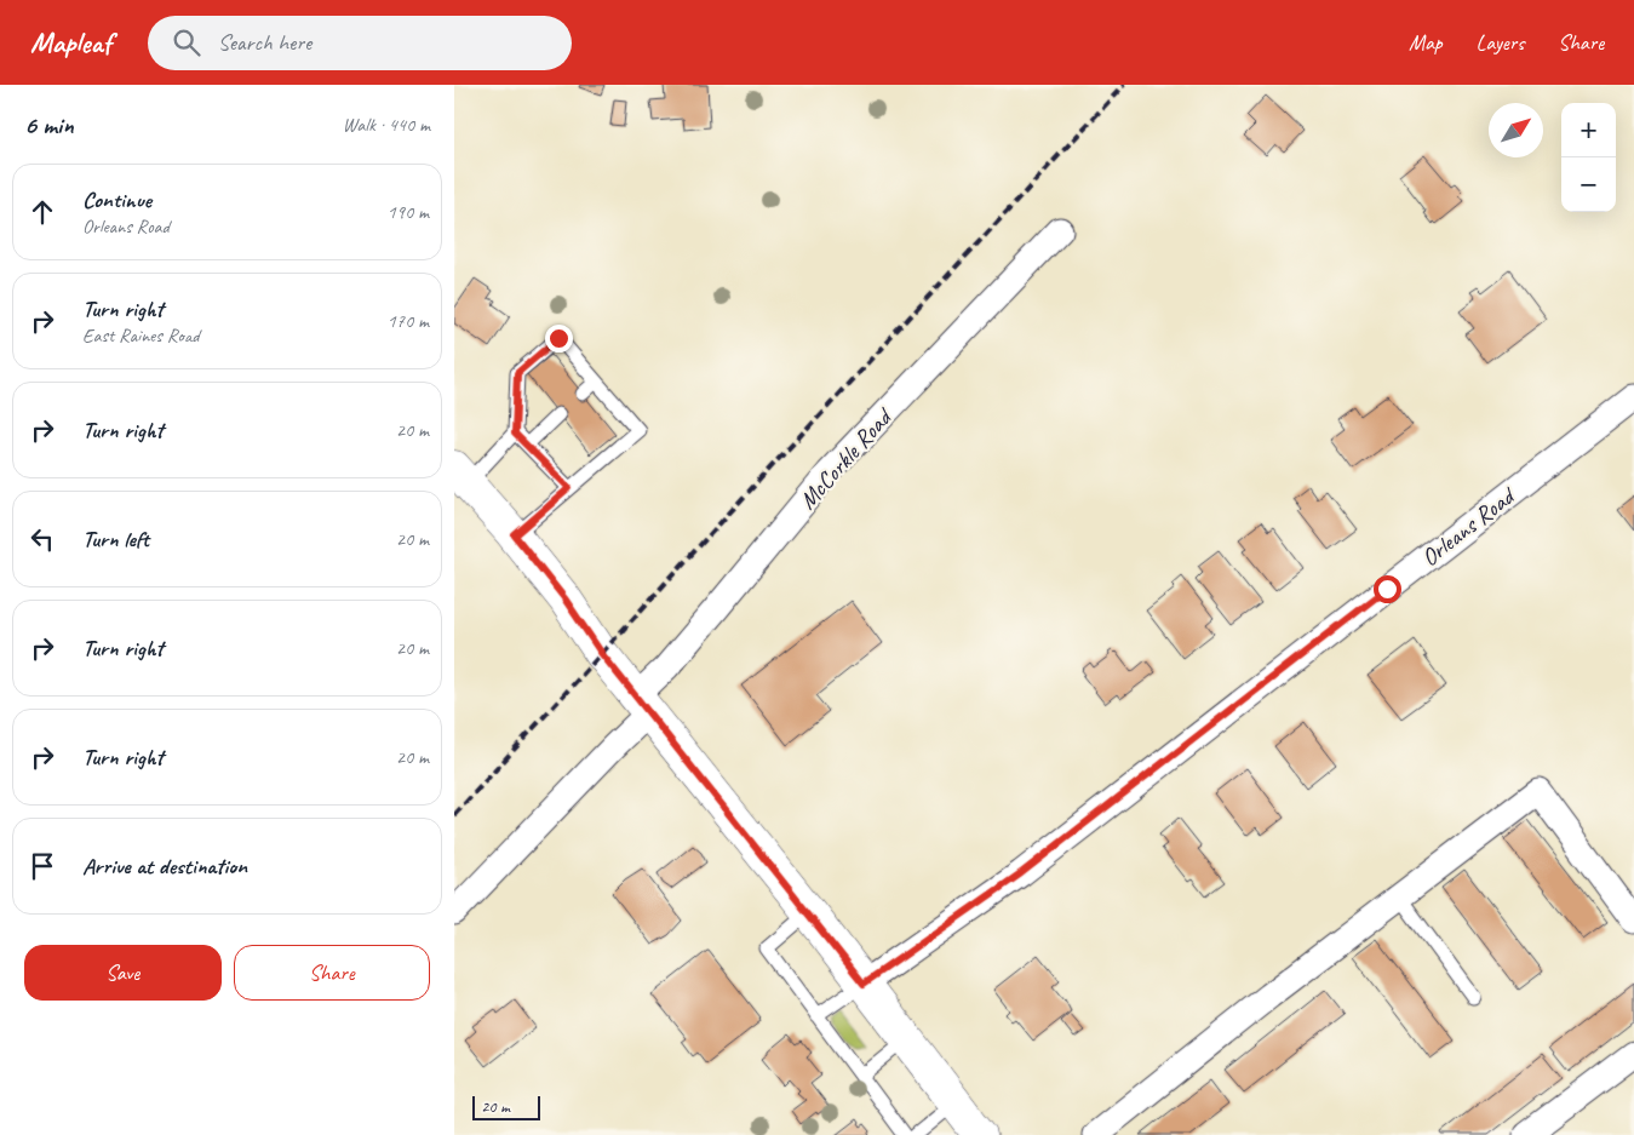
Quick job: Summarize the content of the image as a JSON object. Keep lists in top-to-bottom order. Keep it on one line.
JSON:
{"streets":{"street":["McCorkle Road","Orleans Road"]},"scale_bar":"20 m","north":"top right","page":{"header":"Mapleaf","search":"Search here","nav":["Map","Layers","Share"],"heading":["6 min","Walk · 440 m"],"map_buttons":["+","−"],"list":[["Continue","Orleans Road","190 m"],["Turn right","East Raines Road","170 m"],["Turn right","20 m"],["Turn left","20 m"],["Turn right","20 m"],["Turn right","20 m"],"Arrive at destination"],"buttons":["Save","Share"],"scale":"20 m"}}
